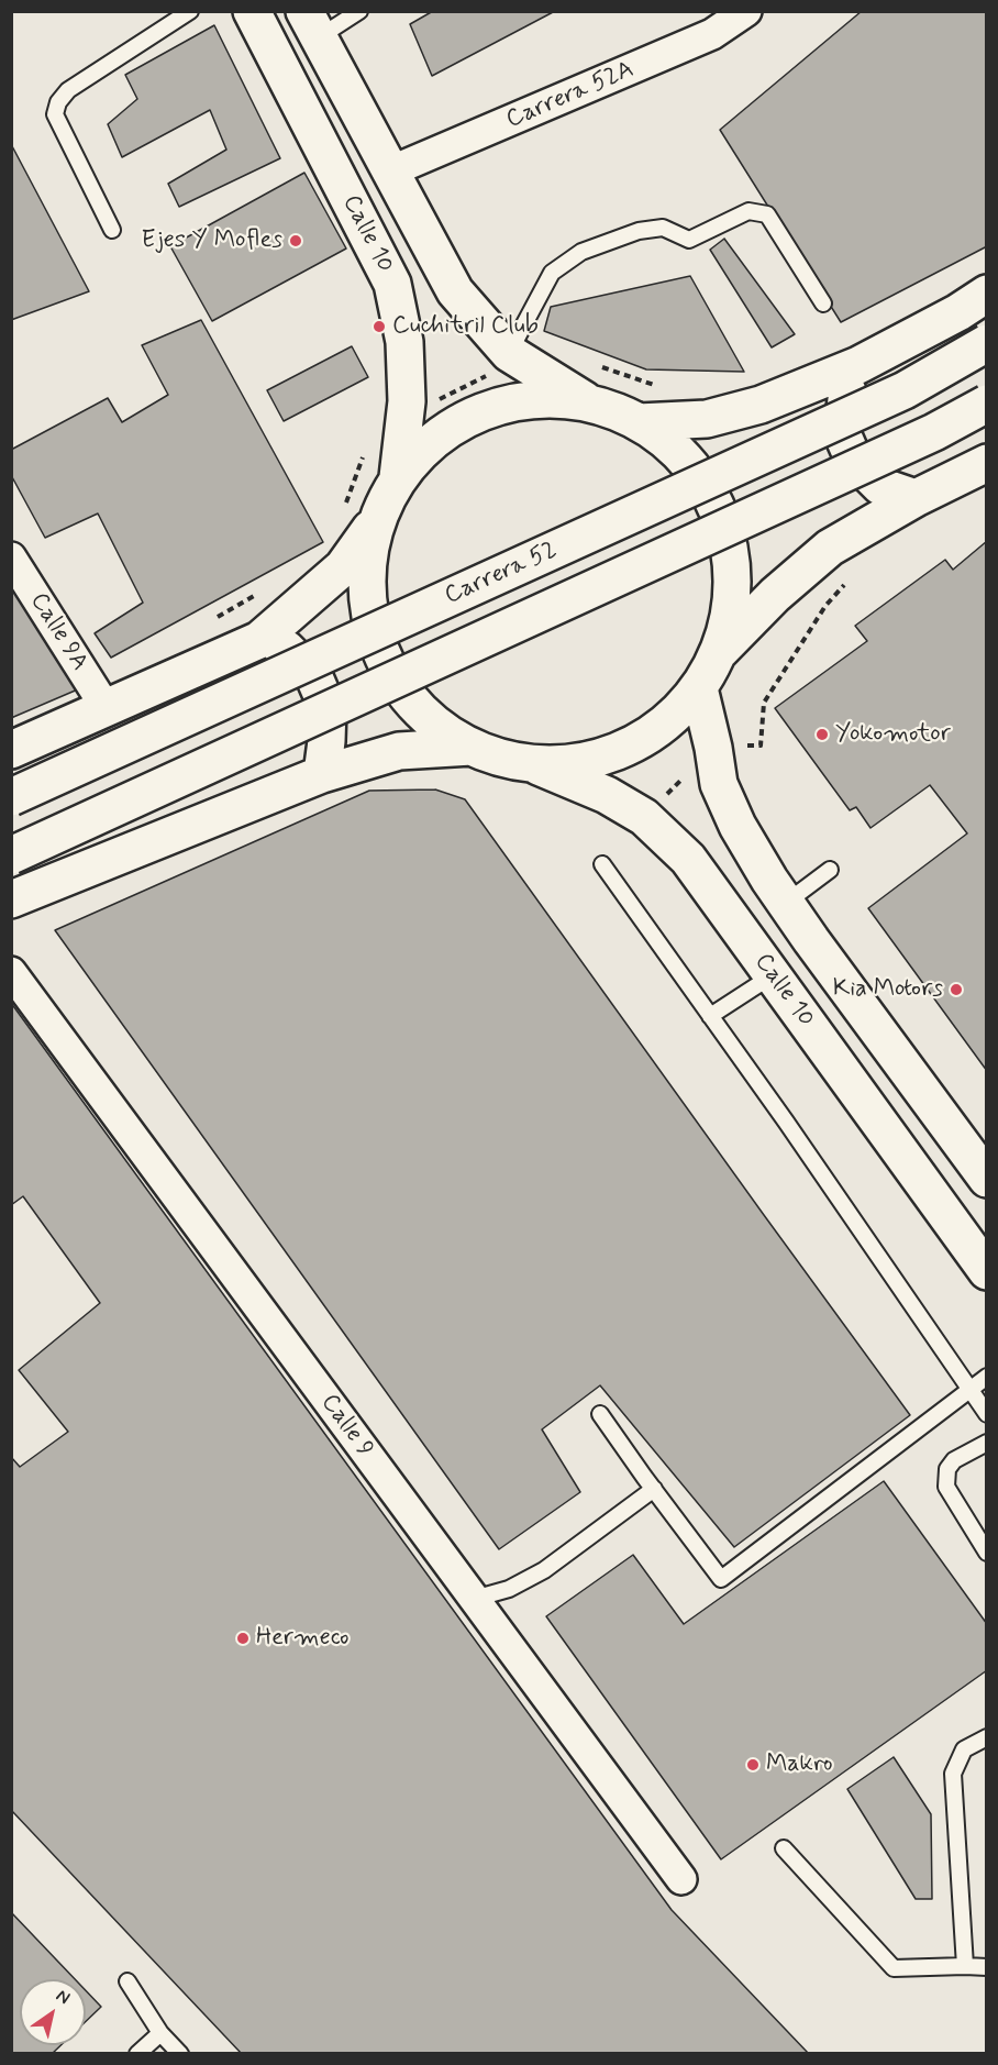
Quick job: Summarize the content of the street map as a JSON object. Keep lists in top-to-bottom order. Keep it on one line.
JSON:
{"streets":{"main road":["Calle 10","Carrera 52"],"street":["Carrera 52A","Calle 9A","Calle 9"]},"crossings":[["Carrera 52A","Calle 10"]],"places":["Ejes Y Mofles","Cuchitril Club","Yokomotor","Kia Motors","Hermeco","Makro"],"north":"top right"}
